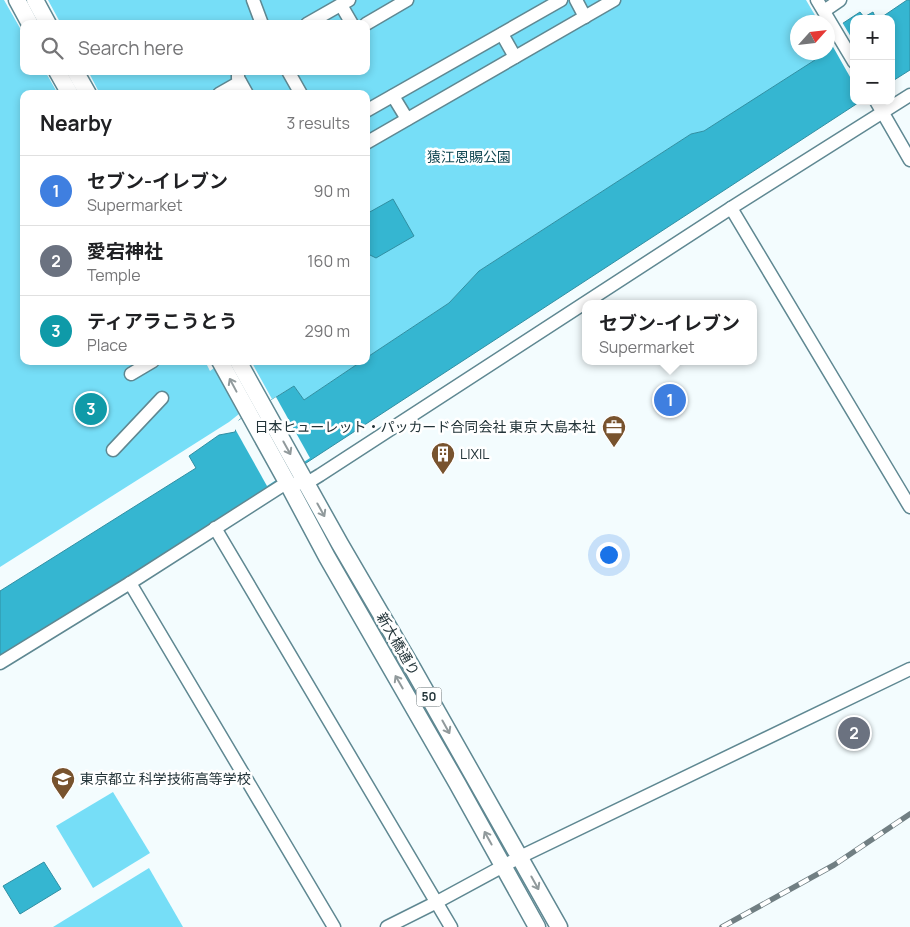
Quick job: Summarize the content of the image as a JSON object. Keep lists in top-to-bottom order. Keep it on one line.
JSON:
{"streets":{"main road":["新大橋通り","50"]},"parks":["猿江恩賜公園"],"places":{"office":["日本ヒューレット・パッカード合同会社 東京 大島本社"],"building":["LIXIL"],"school or university":["東京都立 科学技術高等学校"]},"north":"top right","page":{"map_buttons":["+","−"],"search":"Search here","heading":["Nearby","3 results"],"list":[{"mark":"1","name":"セブン-イレブン","note":"Supermarket","value":"90 m"},{"mark":"2","name":"愛宕神社","note":"Temple","value":"160 m"},{"mark":"3","name":"ティアラこうとう","note":"Place","value":"290 m"}],"popup":["セブン-イレブン","Supermarket"],"pins":["1","3","2"]}}
